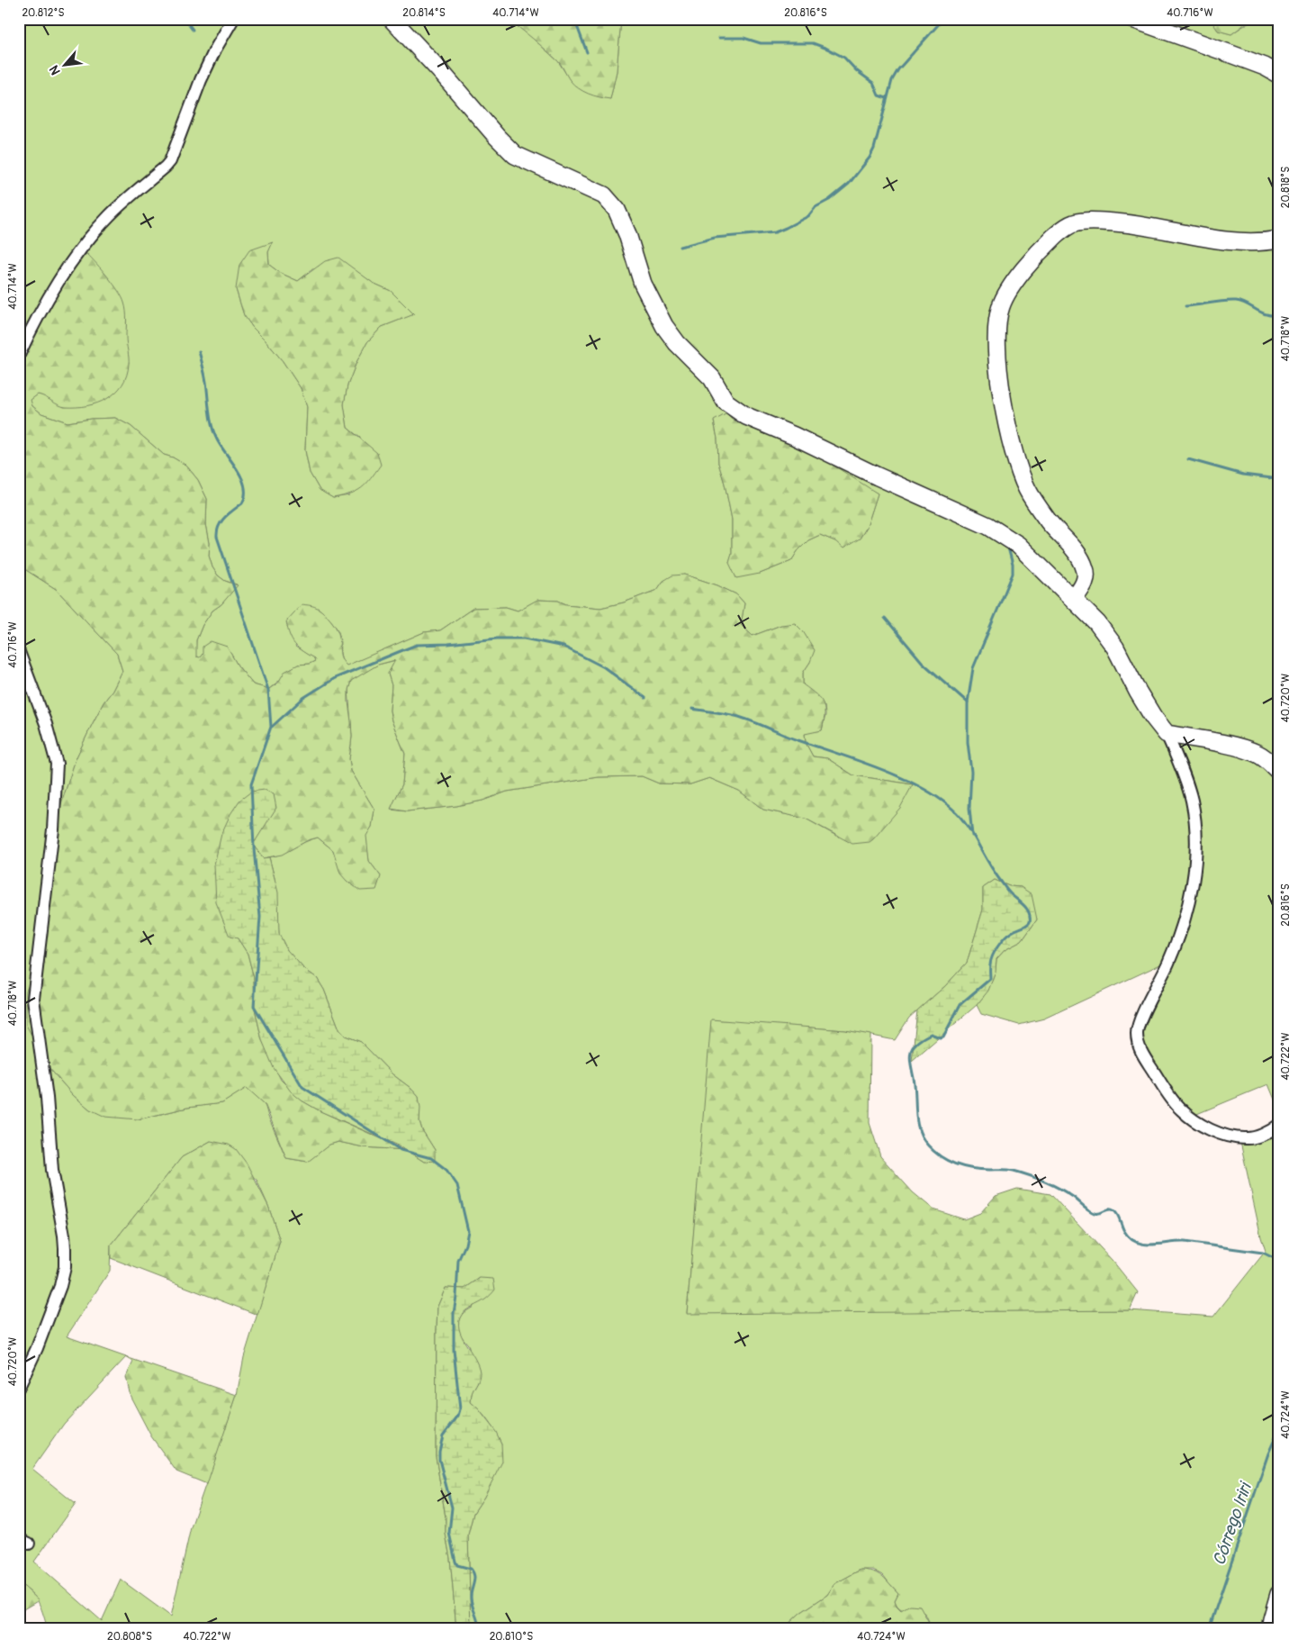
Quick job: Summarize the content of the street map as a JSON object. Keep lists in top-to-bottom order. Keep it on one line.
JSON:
{"water":["Córrego Iriri"],"north":"bottom left","coordinates":["20.812°S","20.814°S","40.714°W","20.816°S","40.716°W","20.818°S","40.718°W","40.720°W","40.722°W","40.724°W","20.808°S","20.810°S"]}
